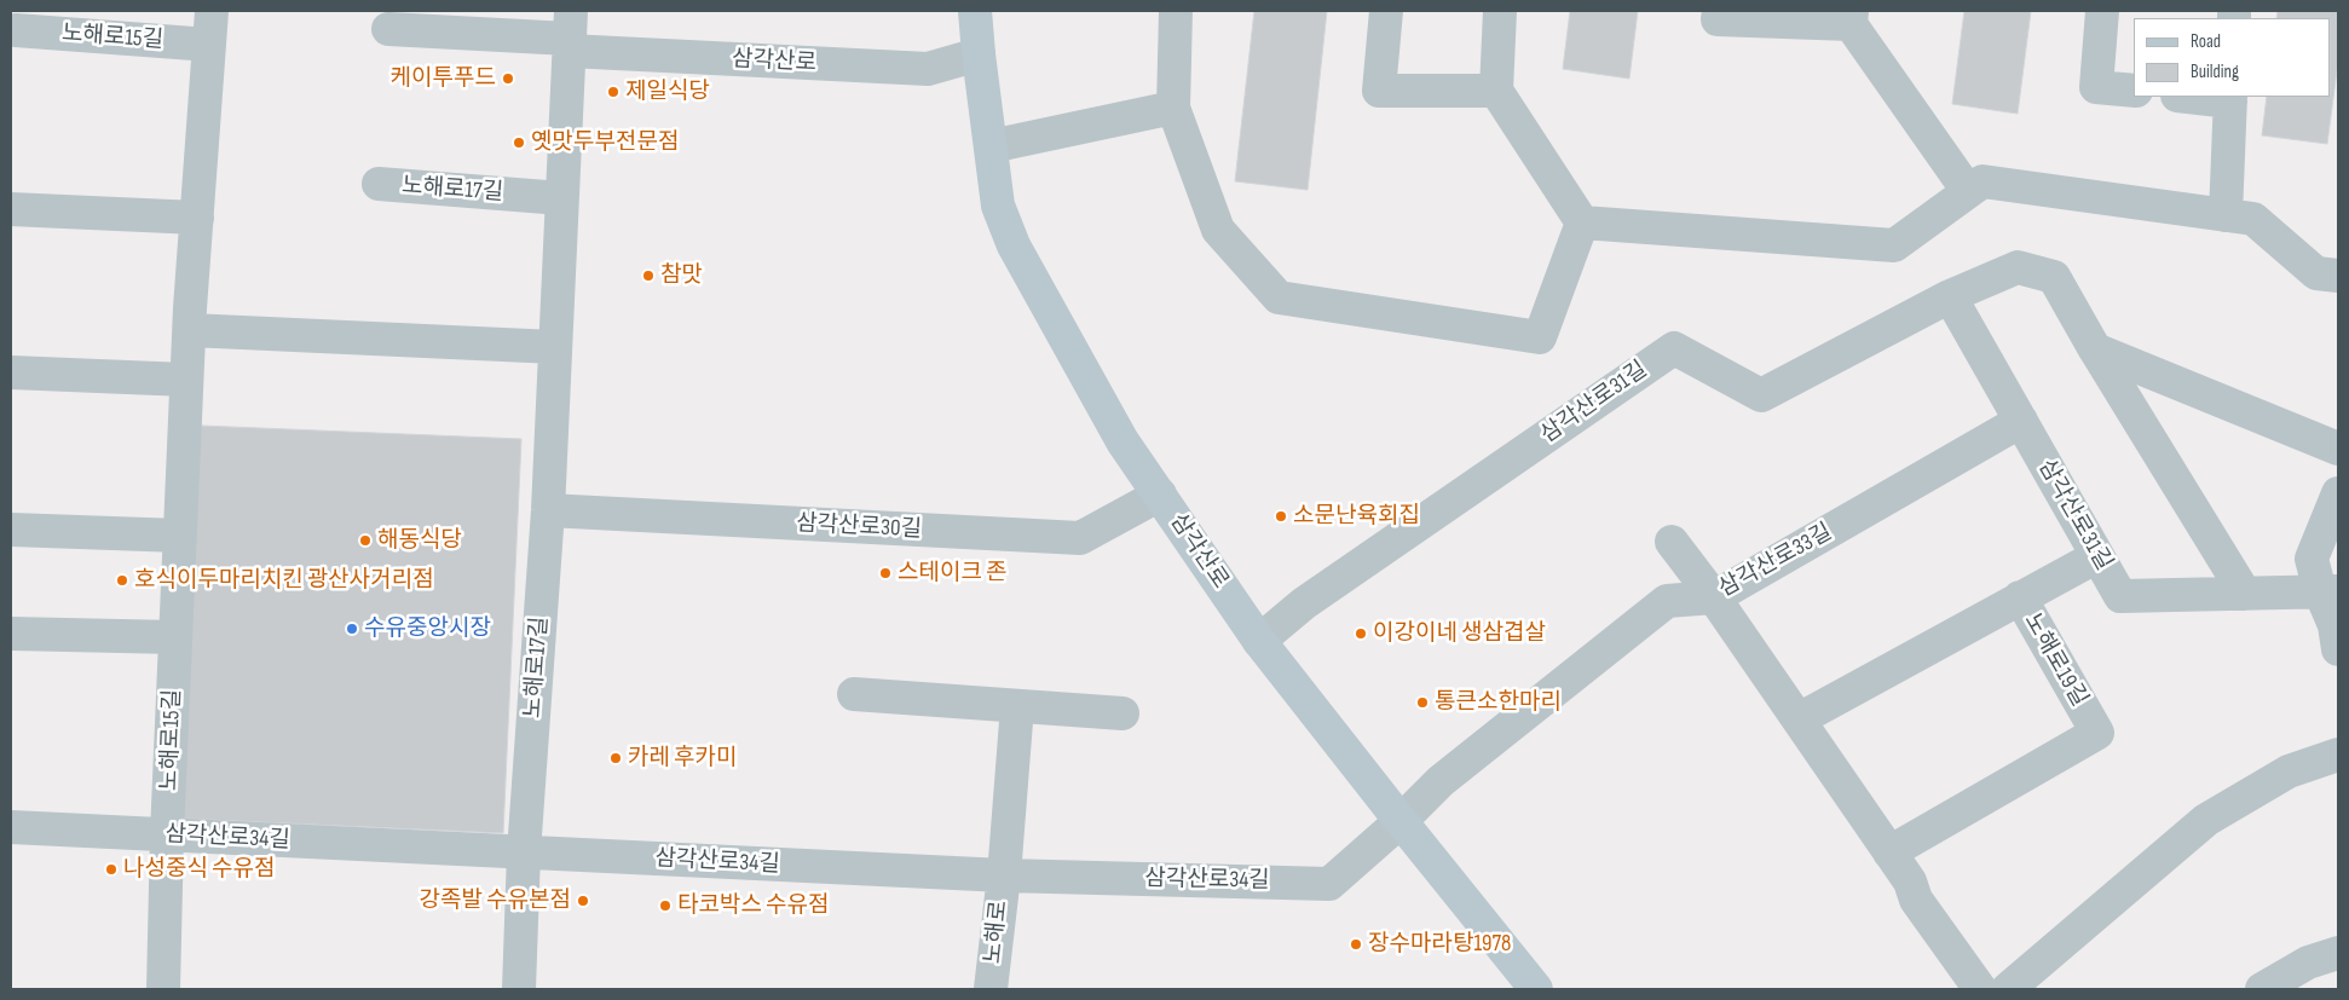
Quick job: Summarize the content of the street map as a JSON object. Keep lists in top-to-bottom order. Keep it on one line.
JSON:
{"streets":{"street":["노해로15길","삼각산로","노해로17길","삼각산로31길","삼각산로30길","삼각산로33길","노해로19길","삼각산로34길","노해로"]},"crossings":[["노해로15길","삼각산로34길"],["삼각산로","노해로17길"],["삼각산로","삼각산로31길"],["삼각산로","삼각산로30길"],["삼각산로","삼각산로33길"],["삼각산로","삼각산로34길"],["노해로17길","삼각산로30길"],["노해로17길","삼각산로34길"],["삼각산로31길","삼각산로33길"],["삼각산로33길","삼각산로34길"],["삼각산로34길","노해로"]],"places":["케이투푸드","제일식당","옛맛두부전문점","참맛","소문난육회집","해동식당","스테이크 존","호식이두마리치킨 광산사거리점","수유중앙시장","이강이네 생삼겹살","통큰소한마리","카레 후카미","나성중식 수유점","강족발 수유본점","타코박스 수유점","장수마라탕1978"],"legend":["Road","Building"]}
